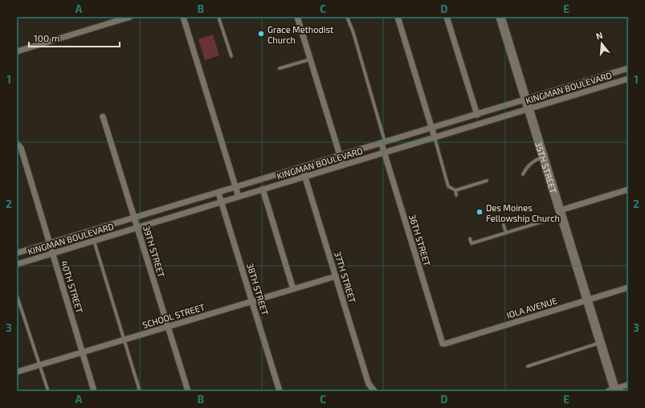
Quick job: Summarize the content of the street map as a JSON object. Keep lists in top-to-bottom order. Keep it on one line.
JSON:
{"streets":{"street":["KINGMAN BOULEVARD","35TH STREET","36TH STREET","39TH STREET","37TH STREET","40TH STREET","38TH STREET","IOLA AVENUE","SCHOOL STREET"]},"crossings":[["KINGMAN BOULEVARD","35TH STREET"],["KINGMAN BOULEVARD","36TH STREET"],["KINGMAN BOULEVARD","39TH STREET"],["KINGMAN BOULEVARD","37TH STREET"],["KINGMAN BOULEVARD","40TH STREET"],["KINGMAN BOULEVARD","38TH STREET"],["35TH STREET","IOLA AVENUE"],["36TH STREET","IOLA AVENUE"],["39TH STREET","SCHOOL STREET"],["37TH STREET","SCHOOL STREET"],["40TH STREET","SCHOOL STREET"],["38TH STREET","SCHOOL STREET"]],"places":["Grace Methodist Church","Des Moines Fellowship Church"],"scale_bar":"100 m","north":"top","grid":{"columns":["A","B","C","D","E"],"rows":["1","2","3"]}}
